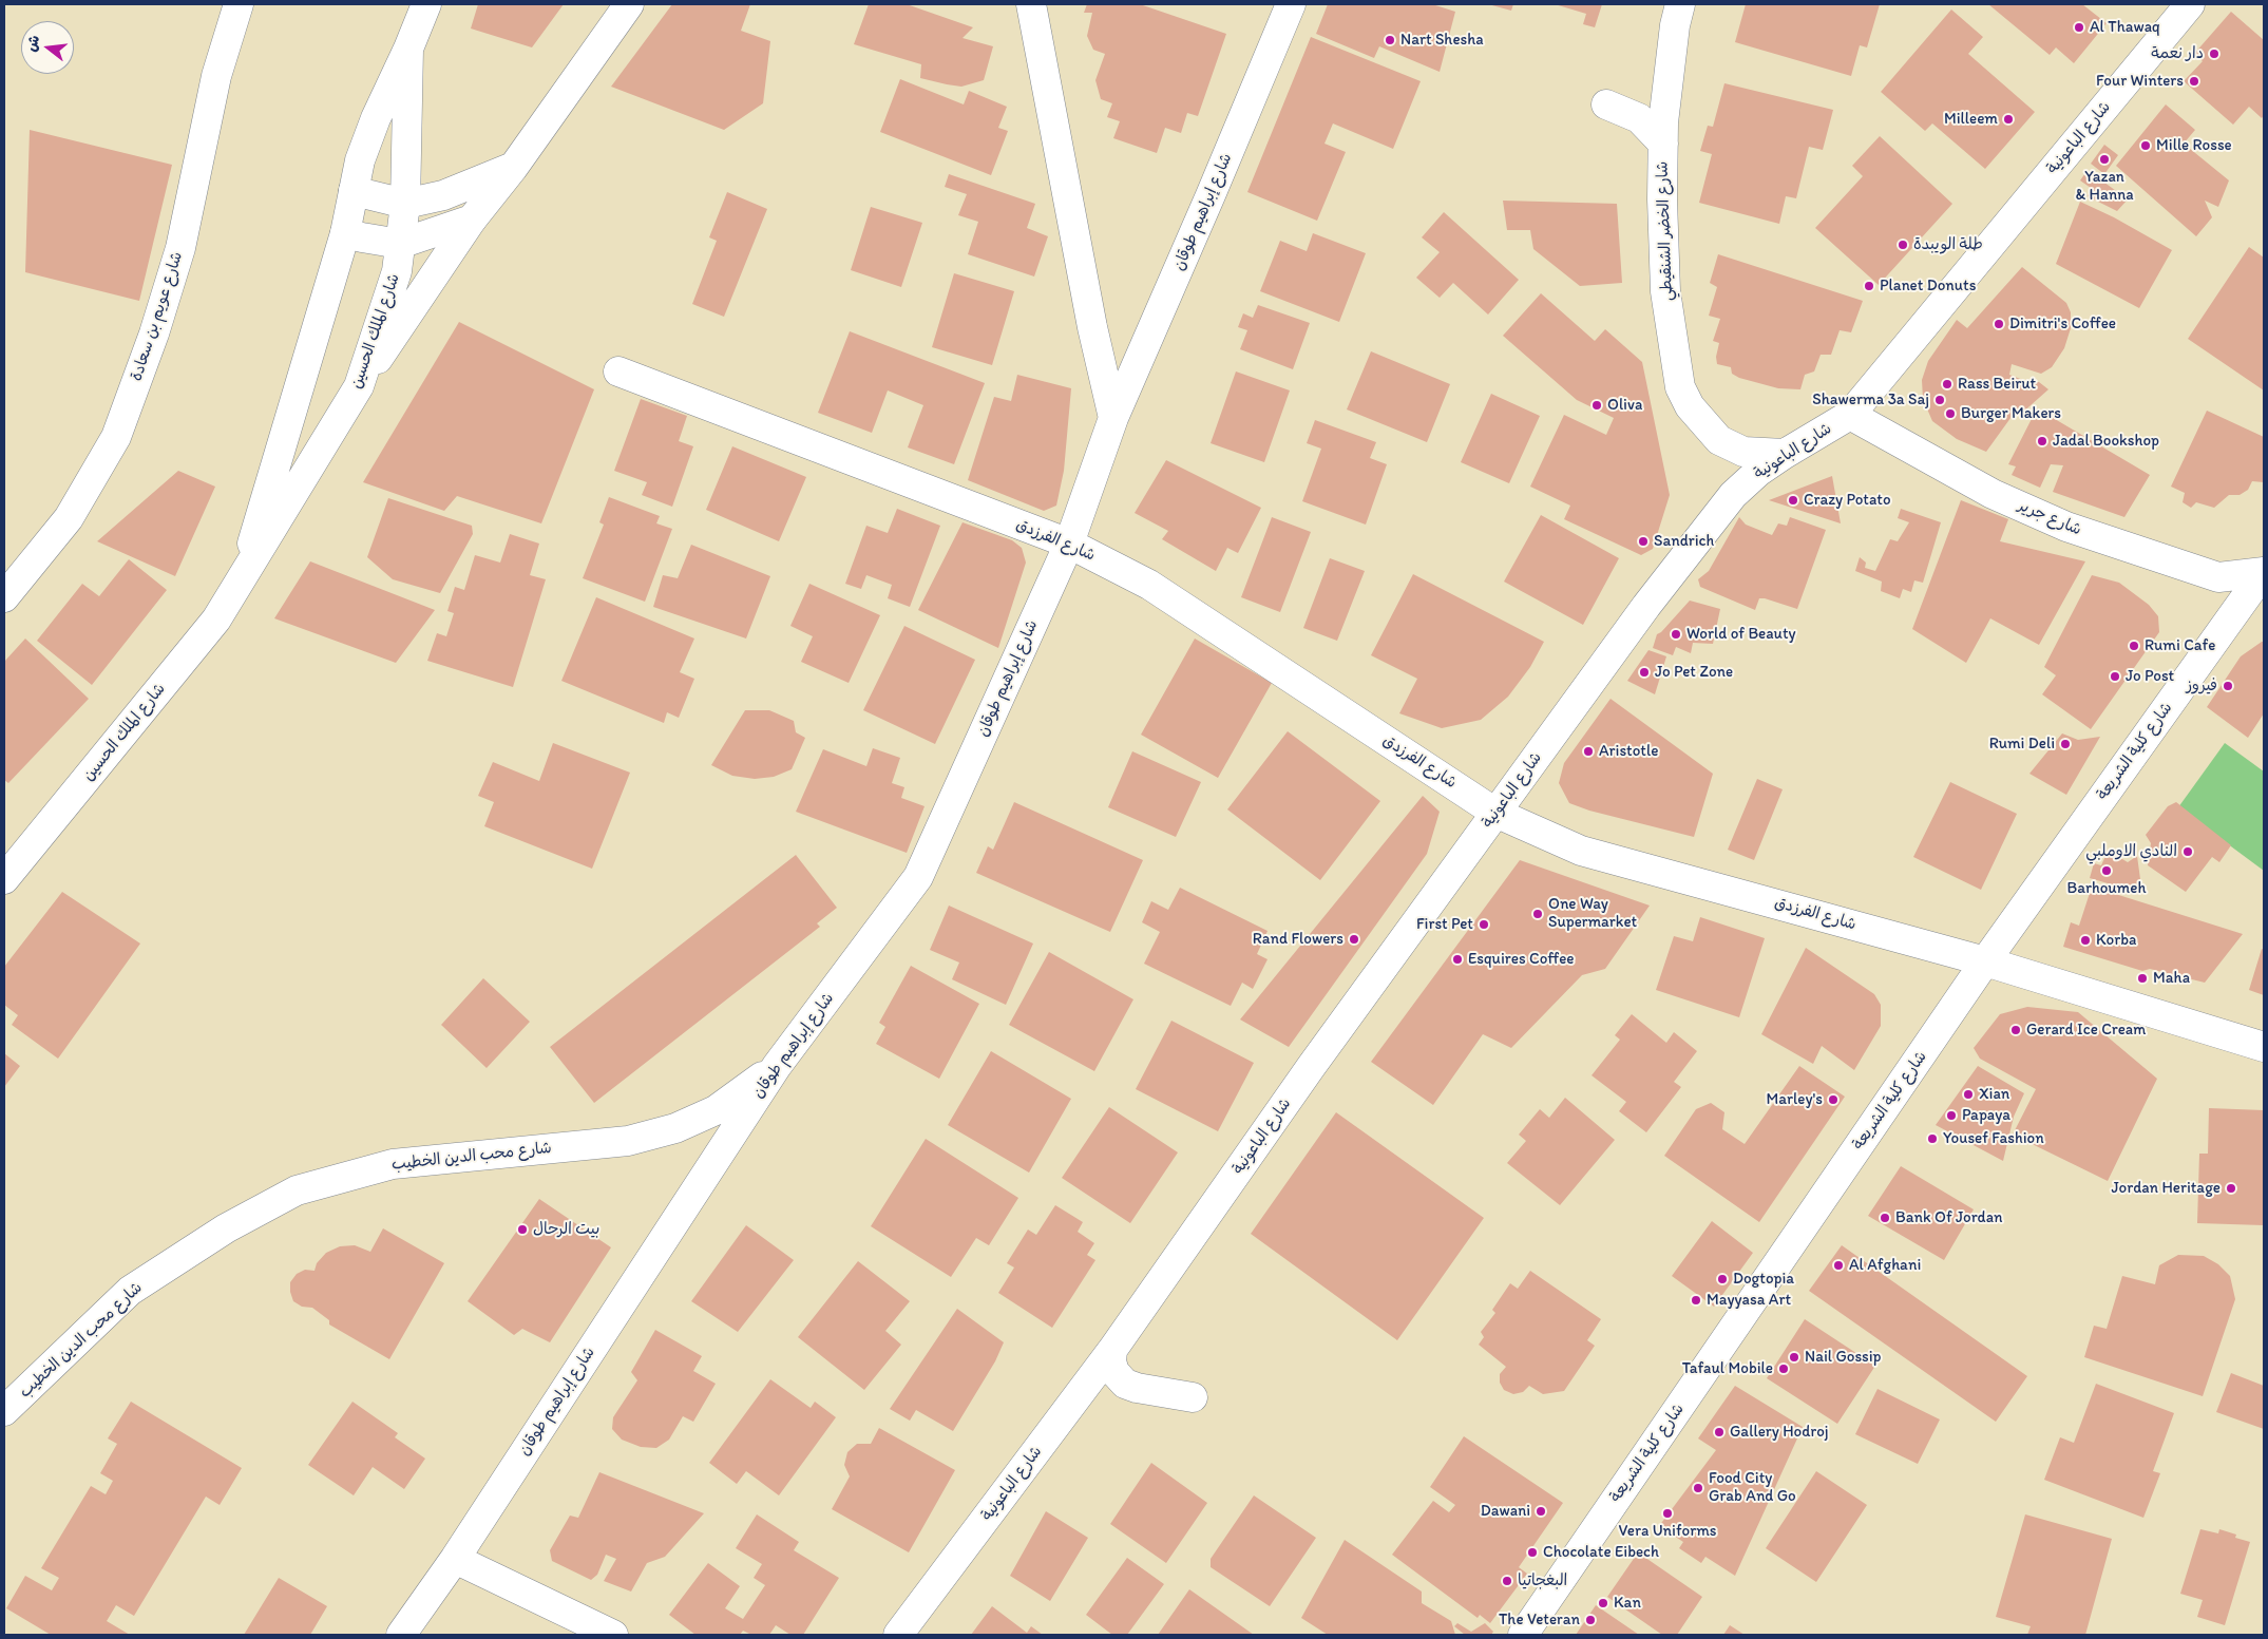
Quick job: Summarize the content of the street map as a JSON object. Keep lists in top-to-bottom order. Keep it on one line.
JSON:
{"streets":{"street":["شارع الباعونية","شارع إبراهيم طوقان","شارع الخضر الشنقيطي","شارع عويم بن سعادة","شارع الملك الحسين","شارع جرير","شارع الفرزدق","شارع كلية الشريعة","شارع محب الدين الخطيب"]},"crossings":[["شارع الباعونية","شارع الخضر الشنقيطي"],["شارع الباعونية","شارع جرير"],["شارع الباعونية","شارع الفرزدق"],["شارع إبراهيم طوقان","شارع الفرزدق"],["شارع إبراهيم طوقان","شارع محب الدين الخطيب"],["شارع جرير","شارع كلية الشريعة"],["شارع الفرزدق","شارع كلية الشريعة"]],"places":["Al Thawaq","Nart Shesha","دار نعمة","Four Winters","Milleem","Mille Rosse","Yazan & Hanna","طلة الويبدة","Planet Donuts","Dimitri's Coffee","Rass Beirut","Shawerma 3a Saj","Oliva","Burger Makers","Jadal Bookshop","Crazy Potato","Sandrich","World of Beauty","Rumi Cafe","Jo Pet Zone","Jo Post","فيروز","Rumi Deli","Aristotle","النادي الاوملبي","Barhoumeh","One Way Supermarket","First Pet","Rand Flowers","Korba","Esquires Coffee","Maha","Gerard Ice Cream","Xian","Marley's","Papaya","Yousef Fashion","Jordan Heritage","Bank Of Jordan","بيت الرحال","Al Afghani","Dogtopia","Mayyasa Art","Nail Gossip","Tafaul Mobile","Gallery Hodroj","Food City Grab And Go","Dawani","Vera Uniforms","Chocolate Eibech","البغجاتيا","Kan","The Veteran"],"north":"left"}
